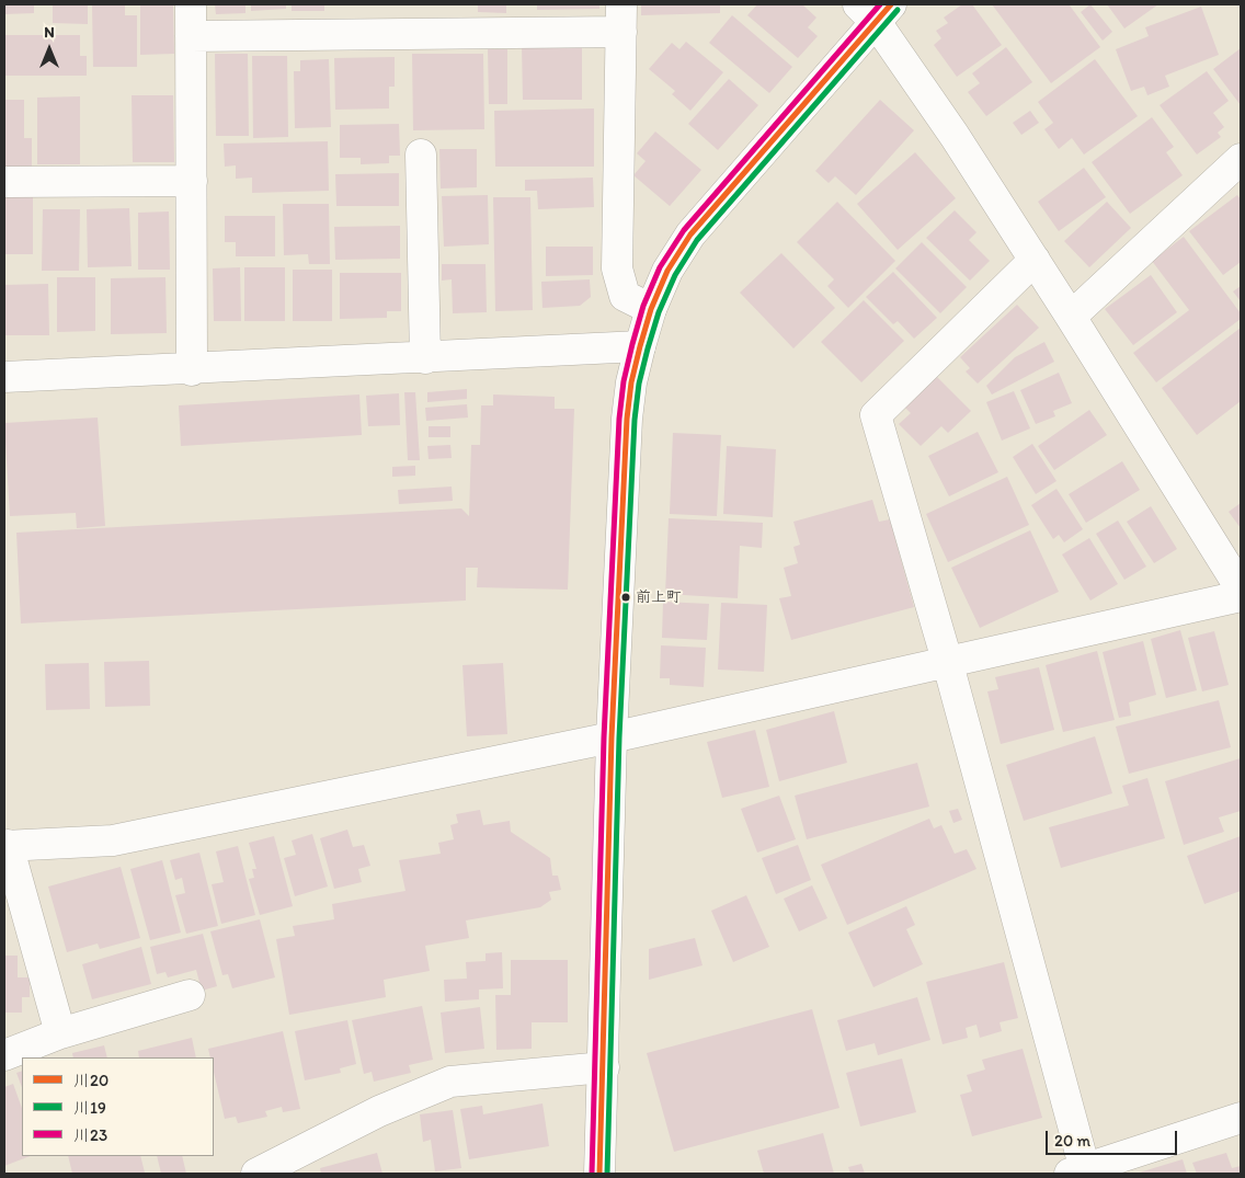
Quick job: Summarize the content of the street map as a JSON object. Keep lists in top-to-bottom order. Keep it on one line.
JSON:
{"places":["前上町"],"lines":["transit line 川20","transit line 川23","transit line 川19"],"legend":["川20","川19","川23"],"scale_bar":"20 m","north":"top"}
